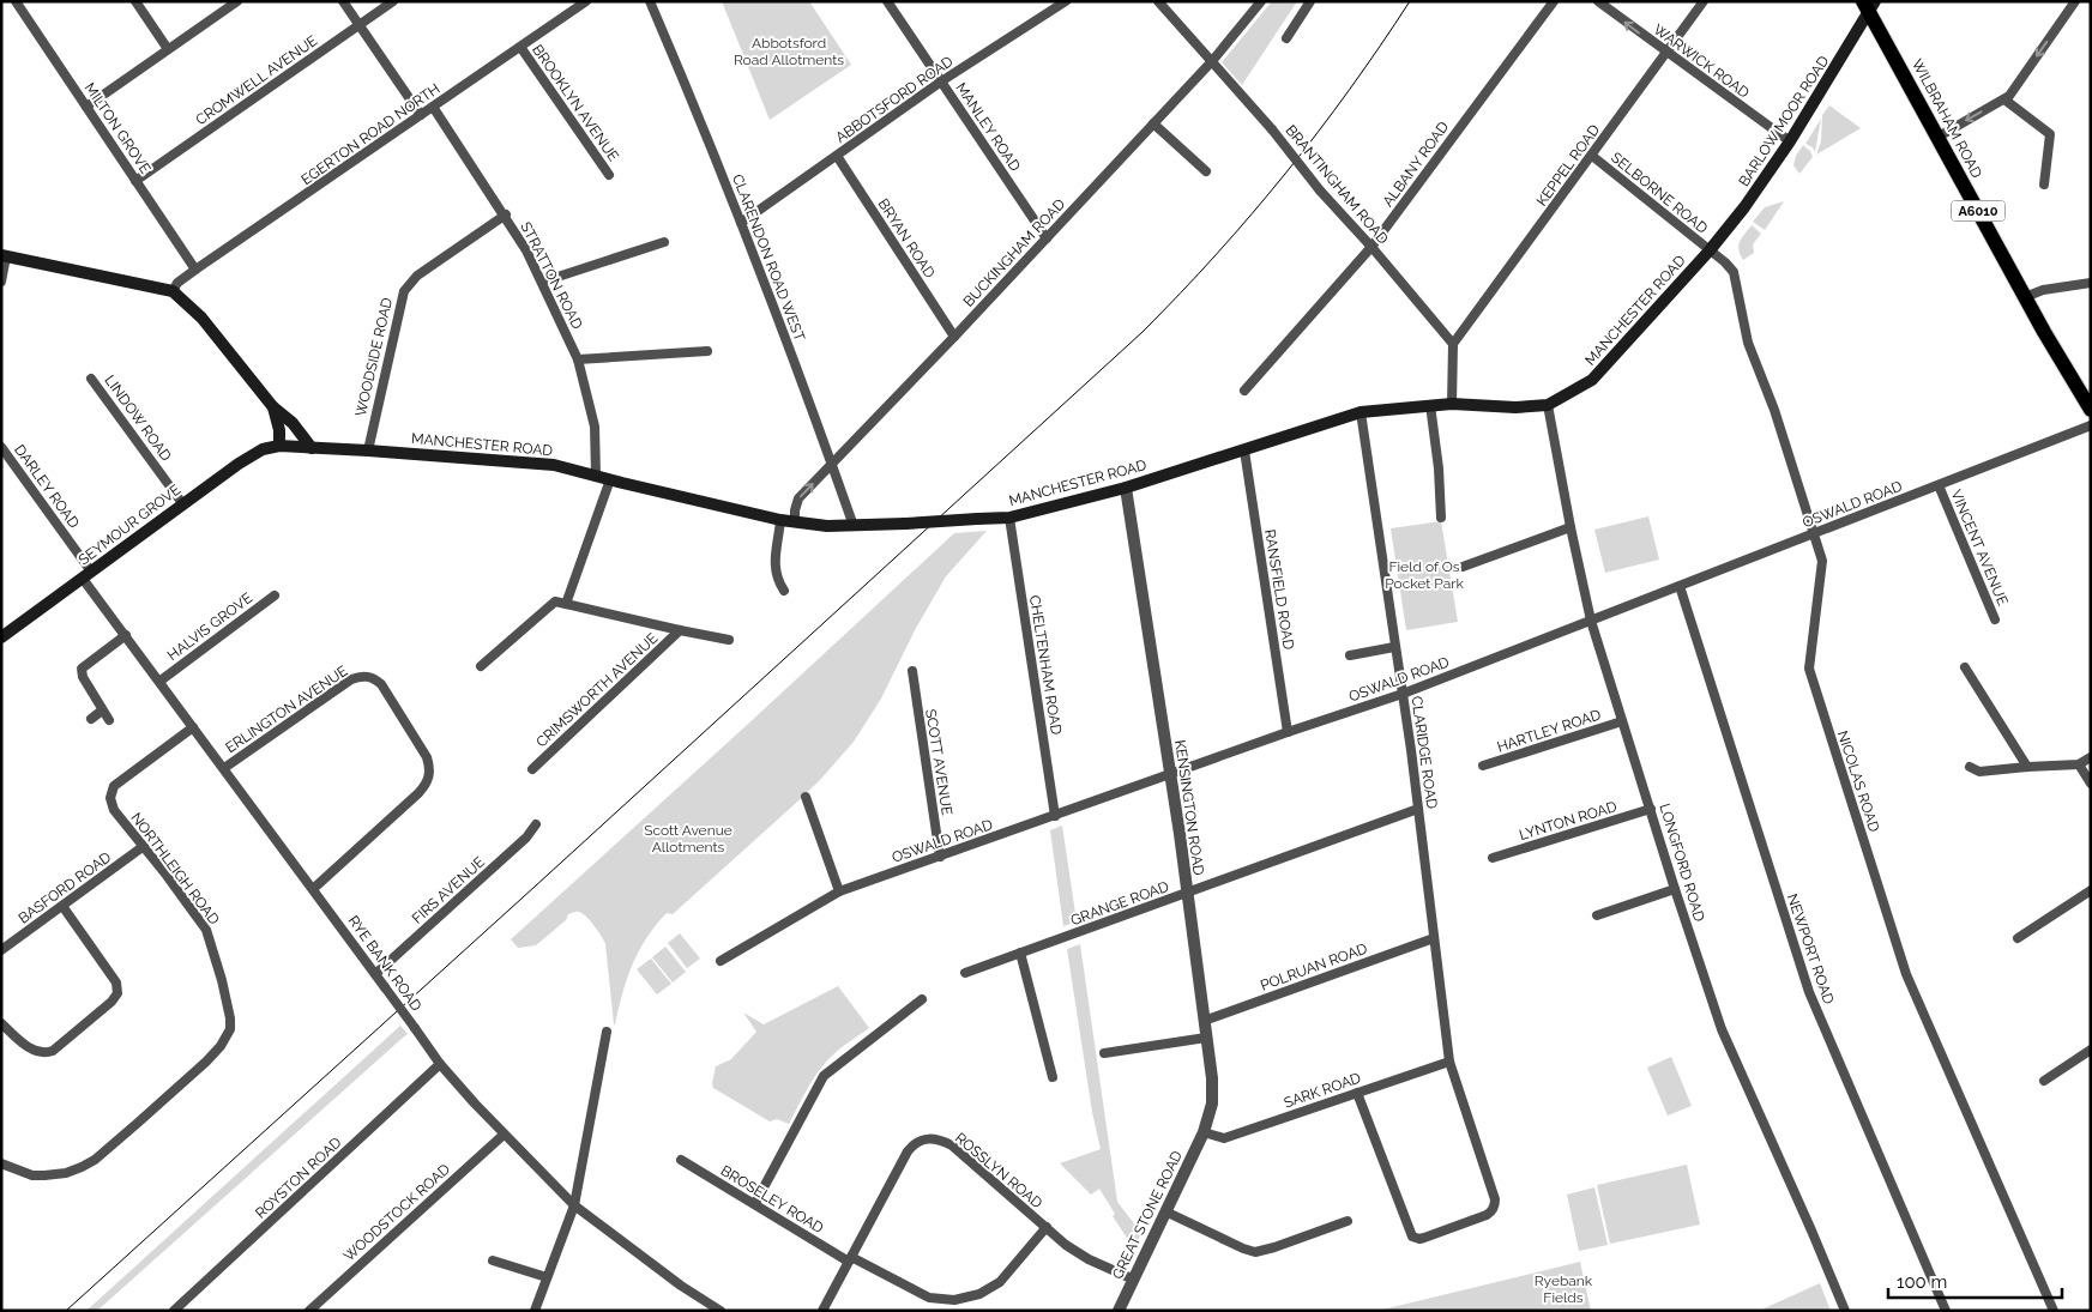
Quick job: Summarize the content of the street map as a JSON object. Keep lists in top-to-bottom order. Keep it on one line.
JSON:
{"streets":{"highway":["WILBRAHAM ROAD","A6010"],"main road":["BARLOW MOOR ROAD","MANCHESTER ROAD","SEYMOUR GROVE"],"street":["WARWICK ROAD","CROMWELL AVENUE","ABBOTSFORD ROAD","BROOKLYN AVENUE","MANLEY ROAD","MILTON GROVE","EGERTON ROAD NORTH","ALBANY ROAD","KEPPEL ROAD","BRANTINGHAM ROAD","SELBORNE ROAD","BRYAN ROAD","BUCKINGHAM ROAD","CLARENDON ROAD WEST","STRATTON ROAD","WOODSIDE ROAD","LINDOW ROAD","DARLEY ROAD","OSWALD ROAD","VINCENT AVENUE","RANSFIELD ROAD","HALVIS GROVE","CHELTENHAM ROAD","CRIMSWORTH AVENUE","ERLINGTON AVENUE","HARTLEY ROAD","CLARIDGE ROAD","SCOTT AVENUE","NICOLAS ROAD","KENSINGTON ROAD","LYNTON ROAD","LONGFORD ROAD","NORTHLEIGH ROAD","BASFORD ROAD","FIRS AVENUE","GRANGE ROAD","NEWPORT ROAD","RYE BANK ROAD","POLRUAN ROAD","SARK ROAD","ROSSLYN ROAD","ROYSTON ROAD","BROSELEY ROAD","WOODSTOCK ROAD","GREAT STONE ROAD"]},"crossings":[["WARWICK ROAD","BARLOW MOOR ROAD"],["WARWICK ROAD","KEPPEL ROAD"],["CROMWELL AVENUE","MILTON GROVE"],["ABBOTSFORD ROAD","MANLEY ROAD"],["ABBOTSFORD ROAD","BRYAN ROAD"],["ABBOTSFORD ROAD","CLARENDON ROAD WEST"],["BROOKLYN AVENUE","EGERTON ROAD NORTH"],["WILBRAHAM ROAD","BARLOW MOOR ROAD"],["BARLOW MOOR ROAD","SELBORNE ROAD"],["BARLOW MOOR ROAD","MANCHESTER ROAD"],["BARLOW MOOR ROAD","NICOLAS ROAD"],["MANLEY ROAD","BUCKINGHAM ROAD"],["MILTON GROVE","EGERTON ROAD NORTH"],["EGERTON ROAD NORTH","STRATTON ROAD"],["ALBANY ROAD","BRANTINGHAM ROAD"],["KEPPEL ROAD","BRANTINGHAM ROAD"],["KEPPEL ROAD","SELBORNE ROAD"],["BRANTINGHAM ROAD","BUCKINGHAM ROAD"],["SELBORNE ROAD","MANCHESTER ROAD"],["SELBORNE ROAD","NICOLAS ROAD"],["BRYAN ROAD","BUCKINGHAM ROAD"],["BUCKINGHAM ROAD","CLARENDON ROAD WEST"],["BUCKINGHAM ROAD","MANCHESTER ROAD"],["CLARENDON ROAD WEST","MANCHESTER ROAD"],["STRATTON ROAD","MANCHESTER ROAD"],["STRATTON ROAD","WOODSIDE ROAD"],["MANCHESTER ROAD","WOODSIDE ROAD"],["MANCHESTER ROAD","SEYMOUR GROVE"],["MANCHESTER ROAD","RANSFIELD ROAD"],["MANCHESTER ROAD","CHELTENHAM ROAD"],["MANCHESTER ROAD","CLARIDGE ROAD"],["MANCHESTER ROAD","NICOLAS ROAD"],["MANCHESTER ROAD","KENSINGTON ROAD"],["MANCHESTER ROAD","LONGFORD ROAD"],["LINDOW ROAD","SEYMOUR GROVE"],["DARLEY ROAD","SEYMOUR GROVE"],["DARLEY ROAD","RYE BANK ROAD"],["OSWALD ROAD","VINCENT AVENUE"],["OSWALD ROAD","RANSFIELD ROAD"],["OSWALD ROAD","CHELTENHAM ROAD"],["OSWALD ROAD","CLARIDGE ROAD"],["OSWALD ROAD","SCOTT AVENUE"],["OSWALD ROAD","NICOLAS ROAD"],["OSWALD ROAD","KENSINGTON ROAD"],["OSWALD ROAD","LONGFORD ROAD"],["OSWALD ROAD","NEWPORT ROAD"],["SEYMOUR GROVE","RYE BANK ROAD"],["HALVIS GROVE","RYE BANK ROAD"],["ERLINGTON AVENUE","RYE BANK ROAD"],["HARTLEY ROAD","LONGFORD ROAD"],["CLARIDGE ROAD","GRANGE ROAD"],["CLARIDGE ROAD","POLRUAN ROAD"],["CLARIDGE ROAD","SARK ROAD"],["KENSINGTON ROAD","GRANGE ROAD"],["KENSINGTON ROAD","POLRUAN ROAD"],["KENSINGTON ROAD","SARK ROAD"],["KENSINGTON ROAD","GREAT STONE ROAD"],["LYNTON ROAD","LONGFORD ROAD"],["NORTHLEIGH ROAD","BASFORD ROAD"],["NORTHLEIGH ROAD","RYE BANK ROAD"],["FIRS AVENUE","RYE BANK ROAD"],["RYE BANK ROAD","ROYSTON ROAD"],["RYE BANK ROAD","WOODSTOCK ROAD"],["SARK ROAD","GREAT STONE ROAD"],["ROSSLYN ROAD","BROSELEY ROAD"],["ROSSLYN ROAD","GREAT STONE ROAD"]],"one_way":["WARWICK ROAD"],"parks":["Abbotsford Road Allotments","Field of Os Pocket Park","Scott Avenue Allotments","Ryebank Fields"],"scale_bar":"100 m"}
